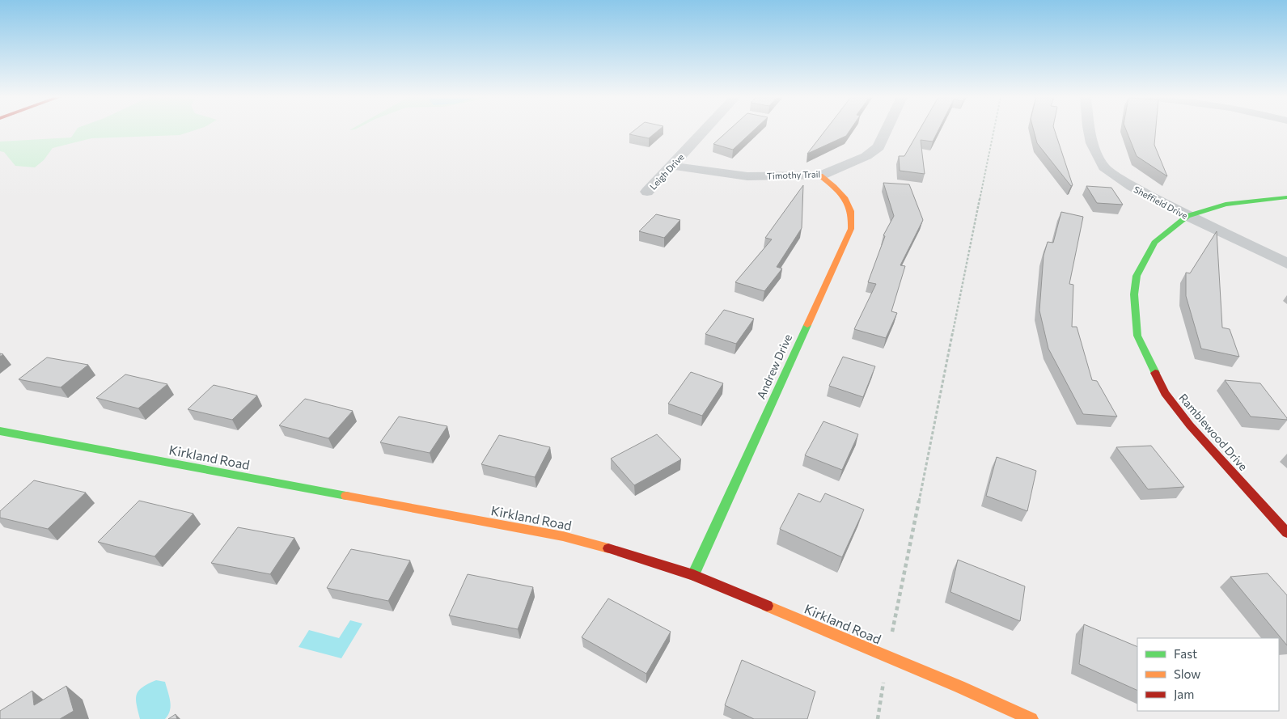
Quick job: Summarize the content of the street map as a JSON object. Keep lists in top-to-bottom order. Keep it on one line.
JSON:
{"streets":{"street":["Leigh Drive","Timothy Trail","Sheffield Drive","Andrew Drive","Ramblewood Drive","Kirkland Road"]},"crossings":[["Leigh Drive","Timothy Trail"],["Timothy Trail","Andrew Drive"],["Sheffield Drive","Ramblewood Drive"],["Andrew Drive","Kirkland Road"]],"legend":["Fast","Slow","Jam"]}
